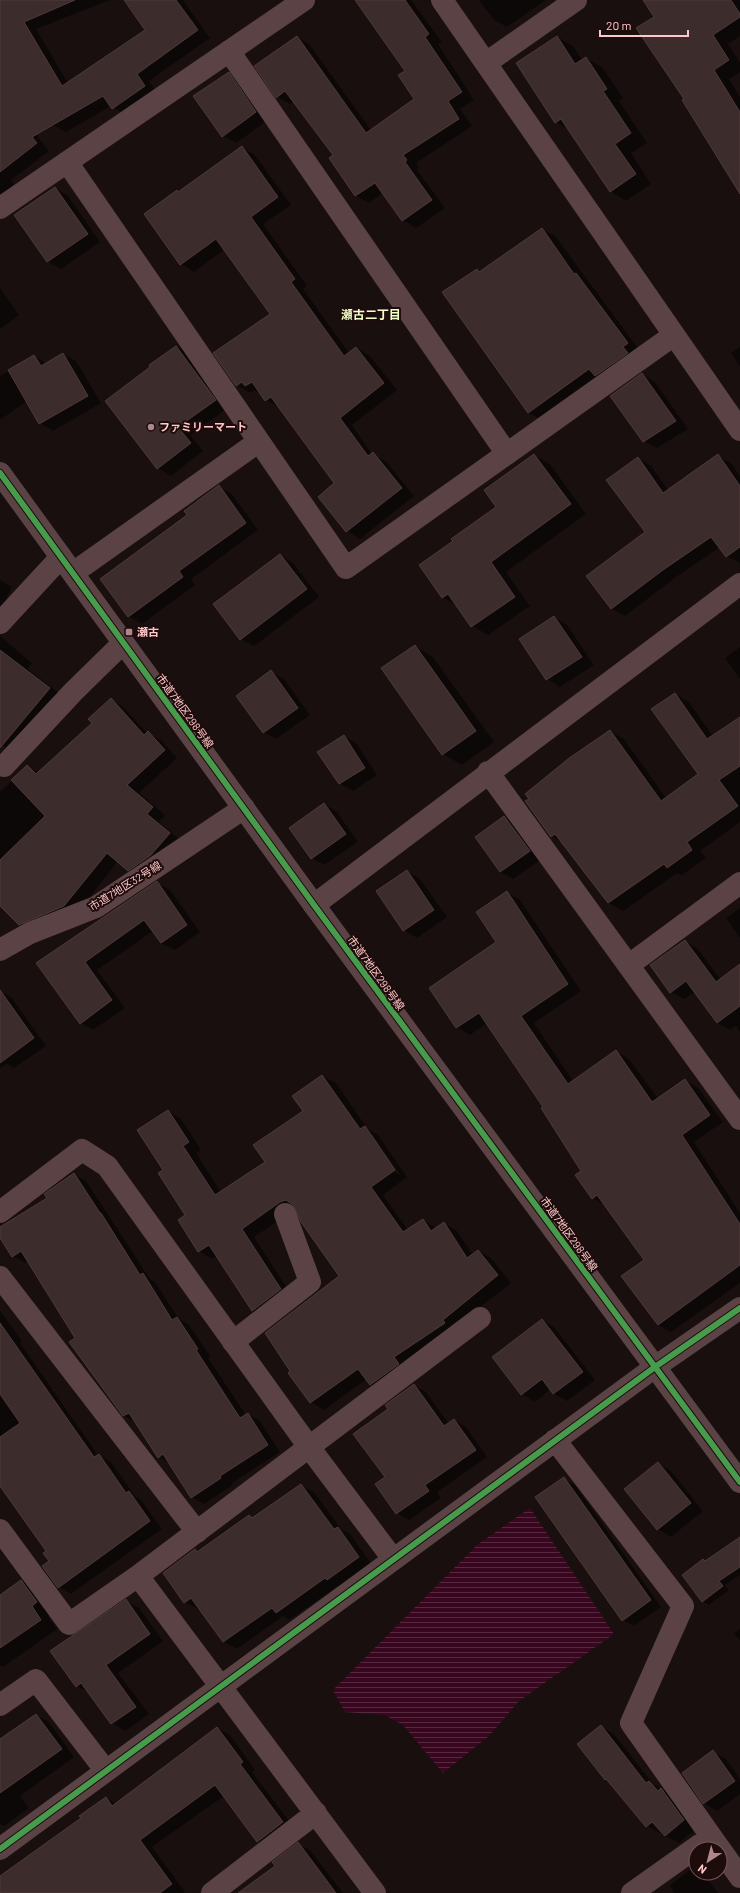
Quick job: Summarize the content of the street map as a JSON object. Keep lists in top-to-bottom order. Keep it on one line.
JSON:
{"streets":{"street":["市道7地区298号線","市道7地区32号線"]},"crossings":[["市道7地区298号線","市道7地区32号線"]],"districts":["瀬古二丁目"],"places":{"other":["ファミリーマート"],"transit":["瀬古"]},"scale_bar":"20 m","north":"bottom left"}
